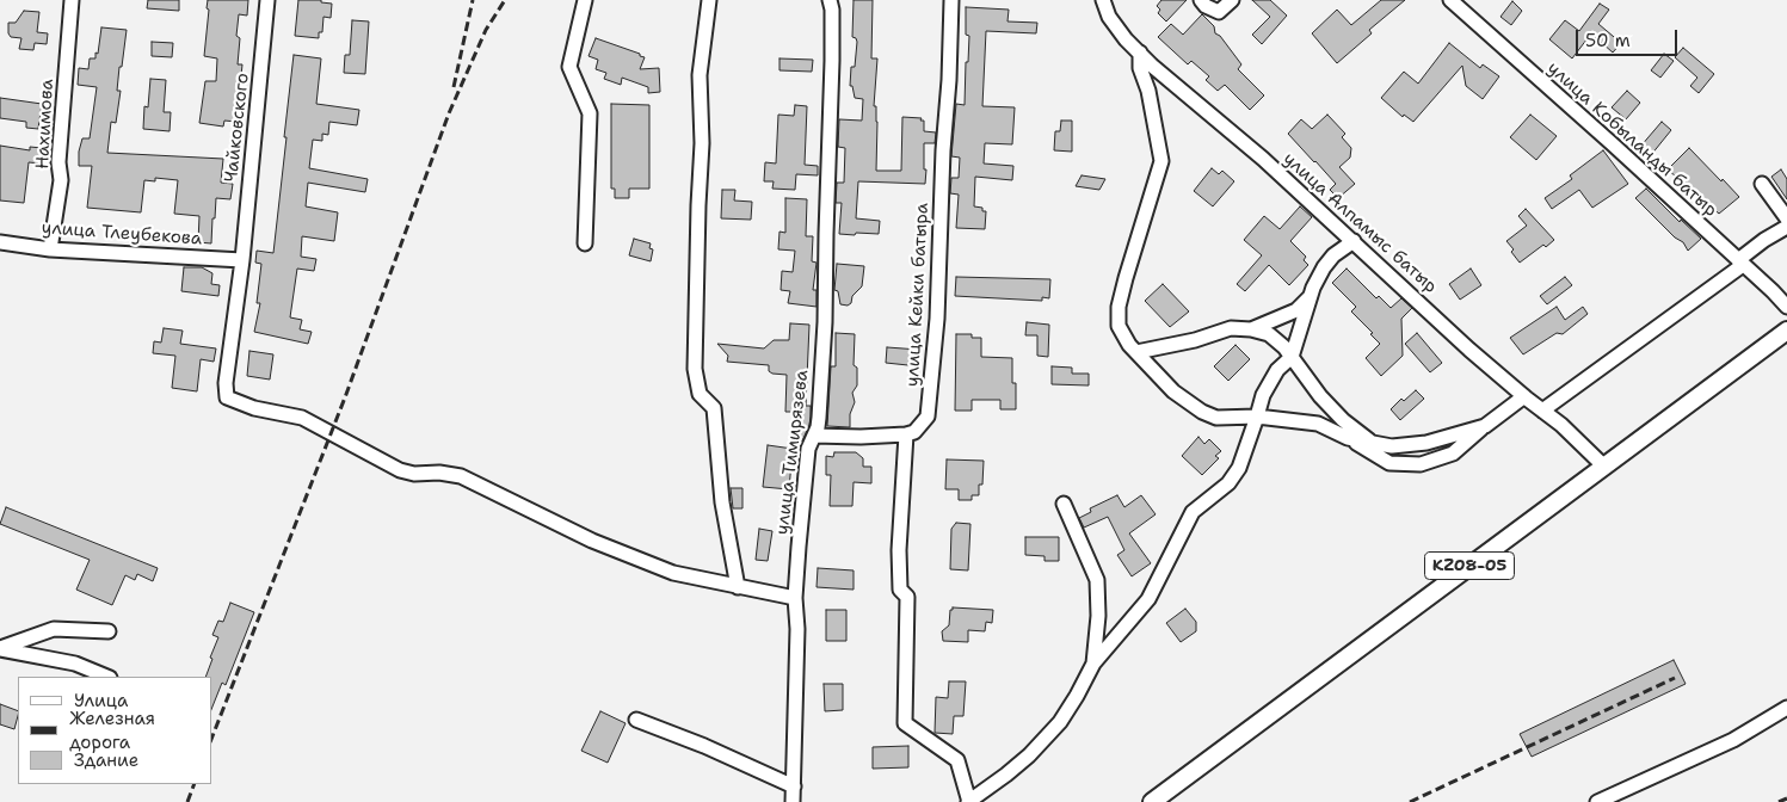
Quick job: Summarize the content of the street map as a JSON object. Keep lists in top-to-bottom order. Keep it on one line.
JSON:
{"streets":{"main road":["KZ08-05"],"street":["Нахимова","Чайковского","улица Кобыланды батыр","улица Алпамыс батыр","улица Тлеубекова","улица Кейки батыра","улица Тимирязева"]},"crossings":[["Нахимова","улица Тлеубекова"],["Чайковского","улица Тлеубекова"],["улица Алпамыс батыр","KZ08-05"]],"legend":["Улица","Железная дорога","Здание"],"scale_bar":"50 m"}
